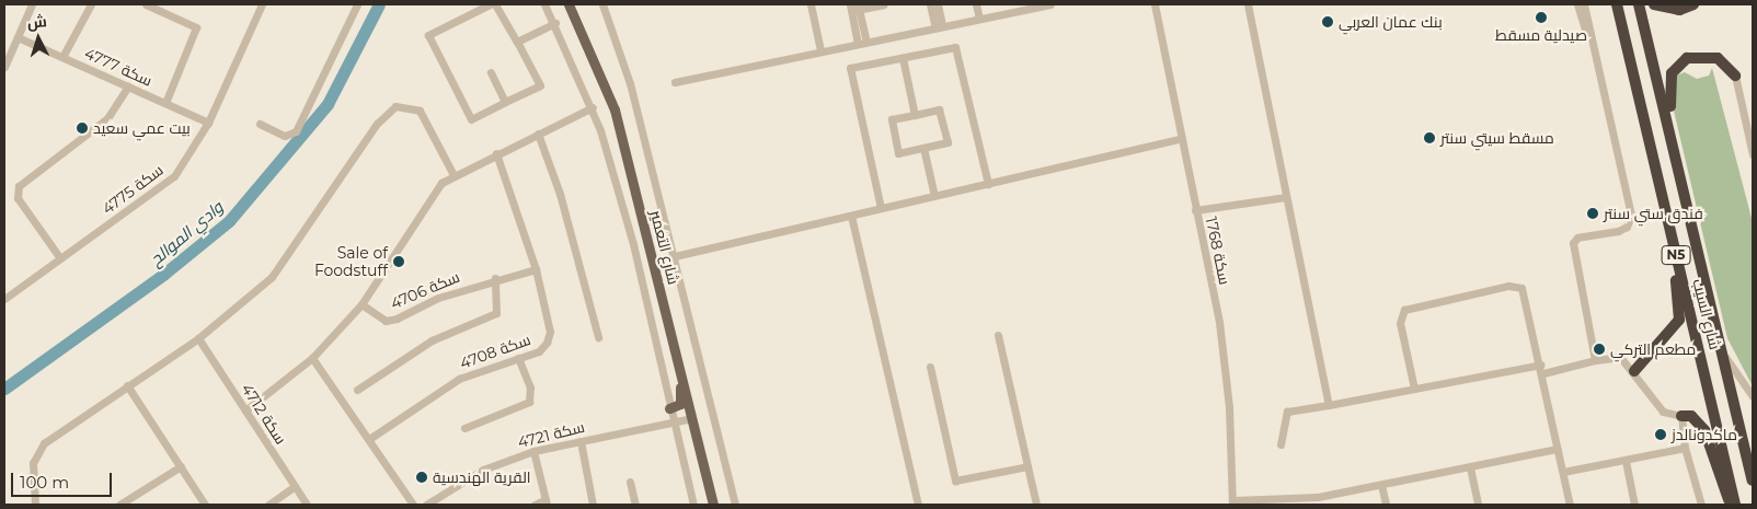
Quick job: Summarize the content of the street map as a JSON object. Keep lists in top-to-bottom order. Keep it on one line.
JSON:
{"streets":{"highway":["N5","شارع السيب"],"main road":["شارع التعمير"],"street":["سكة 4777","سكة 4775","سكة 1768","سكة 4706","سكة 4708","سكة 4712","سكة 4721"]},"crossings":[["سكة 4777","سكة 4775"],["شارع التعمير","سكة 4721"],["سكة 4706","سكة 4708"]],"water":["وادي الموالح"],"places":["صيدلية مسقط","بنك عمان العربي","بيت عمي سعيد","مسقط سيتي سنتر","فندق ستي سنتر","Sale of Foodstuff","مطعم التركي","ماكدونالدز","القرية الهندسية"],"scale_bar":"100 m","north":"top"}
